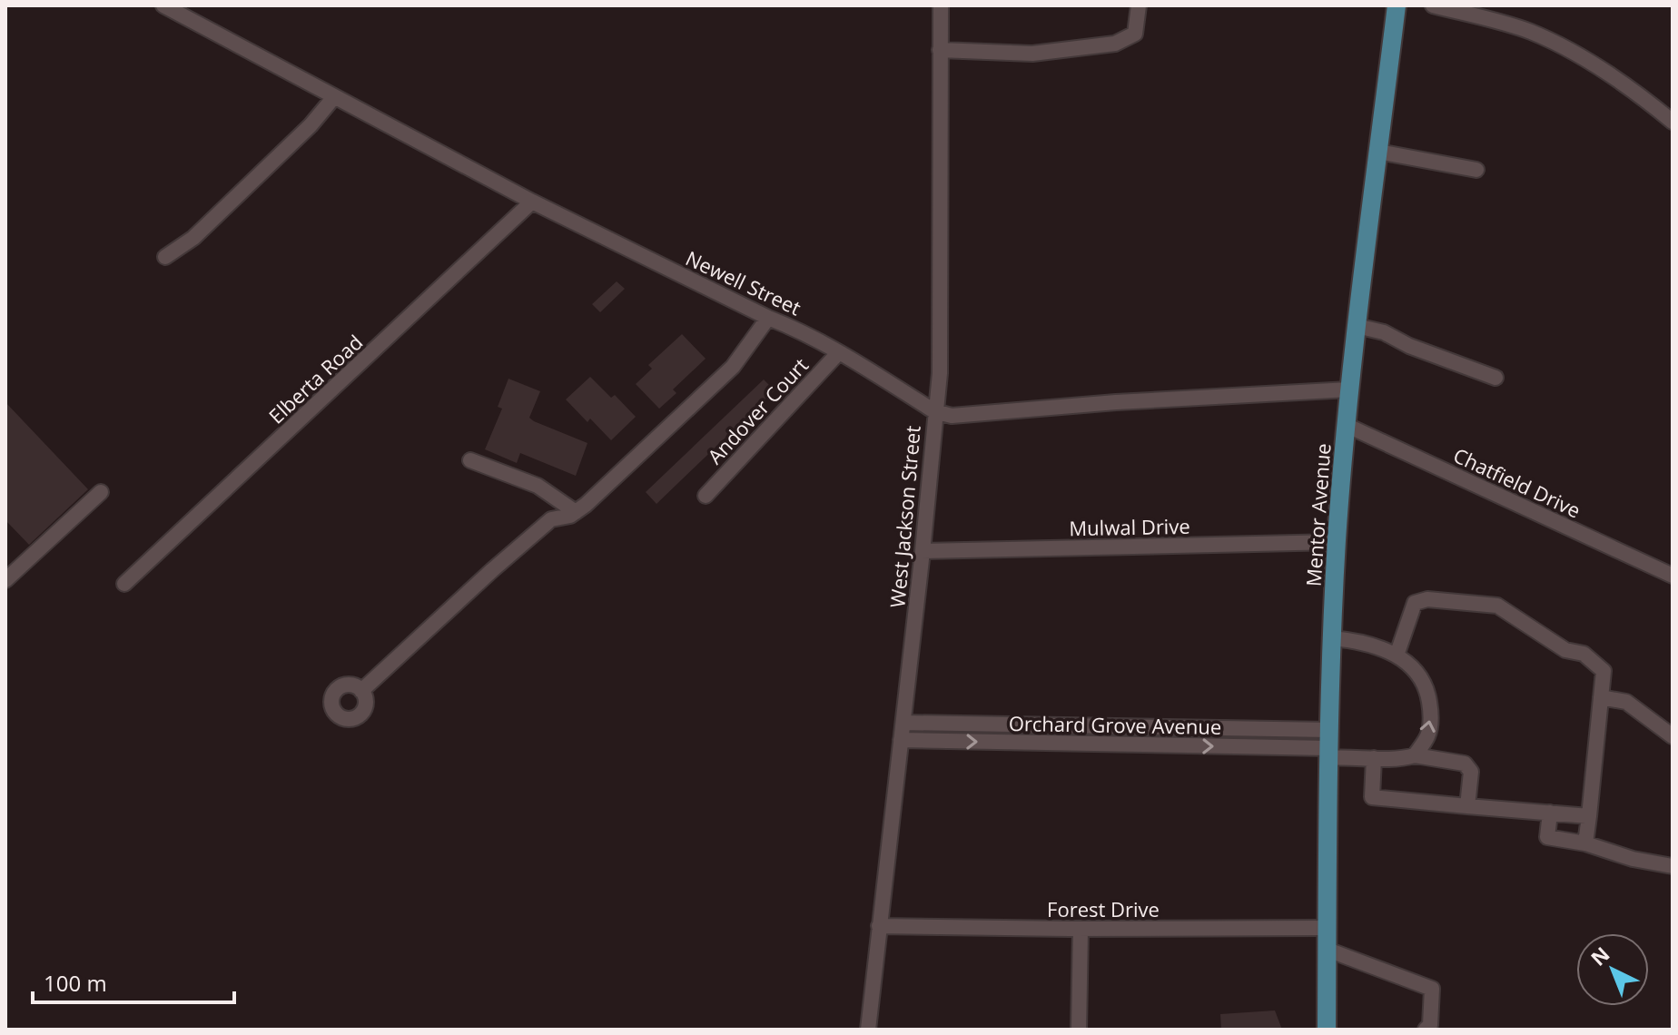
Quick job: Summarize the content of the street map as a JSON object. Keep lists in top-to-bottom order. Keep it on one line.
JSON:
{"streets":{"main road":["Mentor Avenue"],"street":["Newell Street","Elberta Road","Andover Court","Chatfield Drive","West Jackson Street","Mulwal Drive","Orchard Grove Avenue","Forest Drive"]},"crossings":[["Newell Street","Elberta Road"],["Newell Street","Andover Court"],["Newell Street","Mentor Avenue"],["Newell Street","West Jackson Street"],["Chatfield Drive","Mentor Avenue"],["Mentor Avenue","Mulwal Drive"],["Mentor Avenue","Orchard Grove Avenue"],["Mentor Avenue","Forest Drive"],["West Jackson Street","Mulwal Drive"],["West Jackson Street","Orchard Grove Avenue"],["West Jackson Street","Forest Drive"]],"scale_bar":"100 m","north":"top left"}
